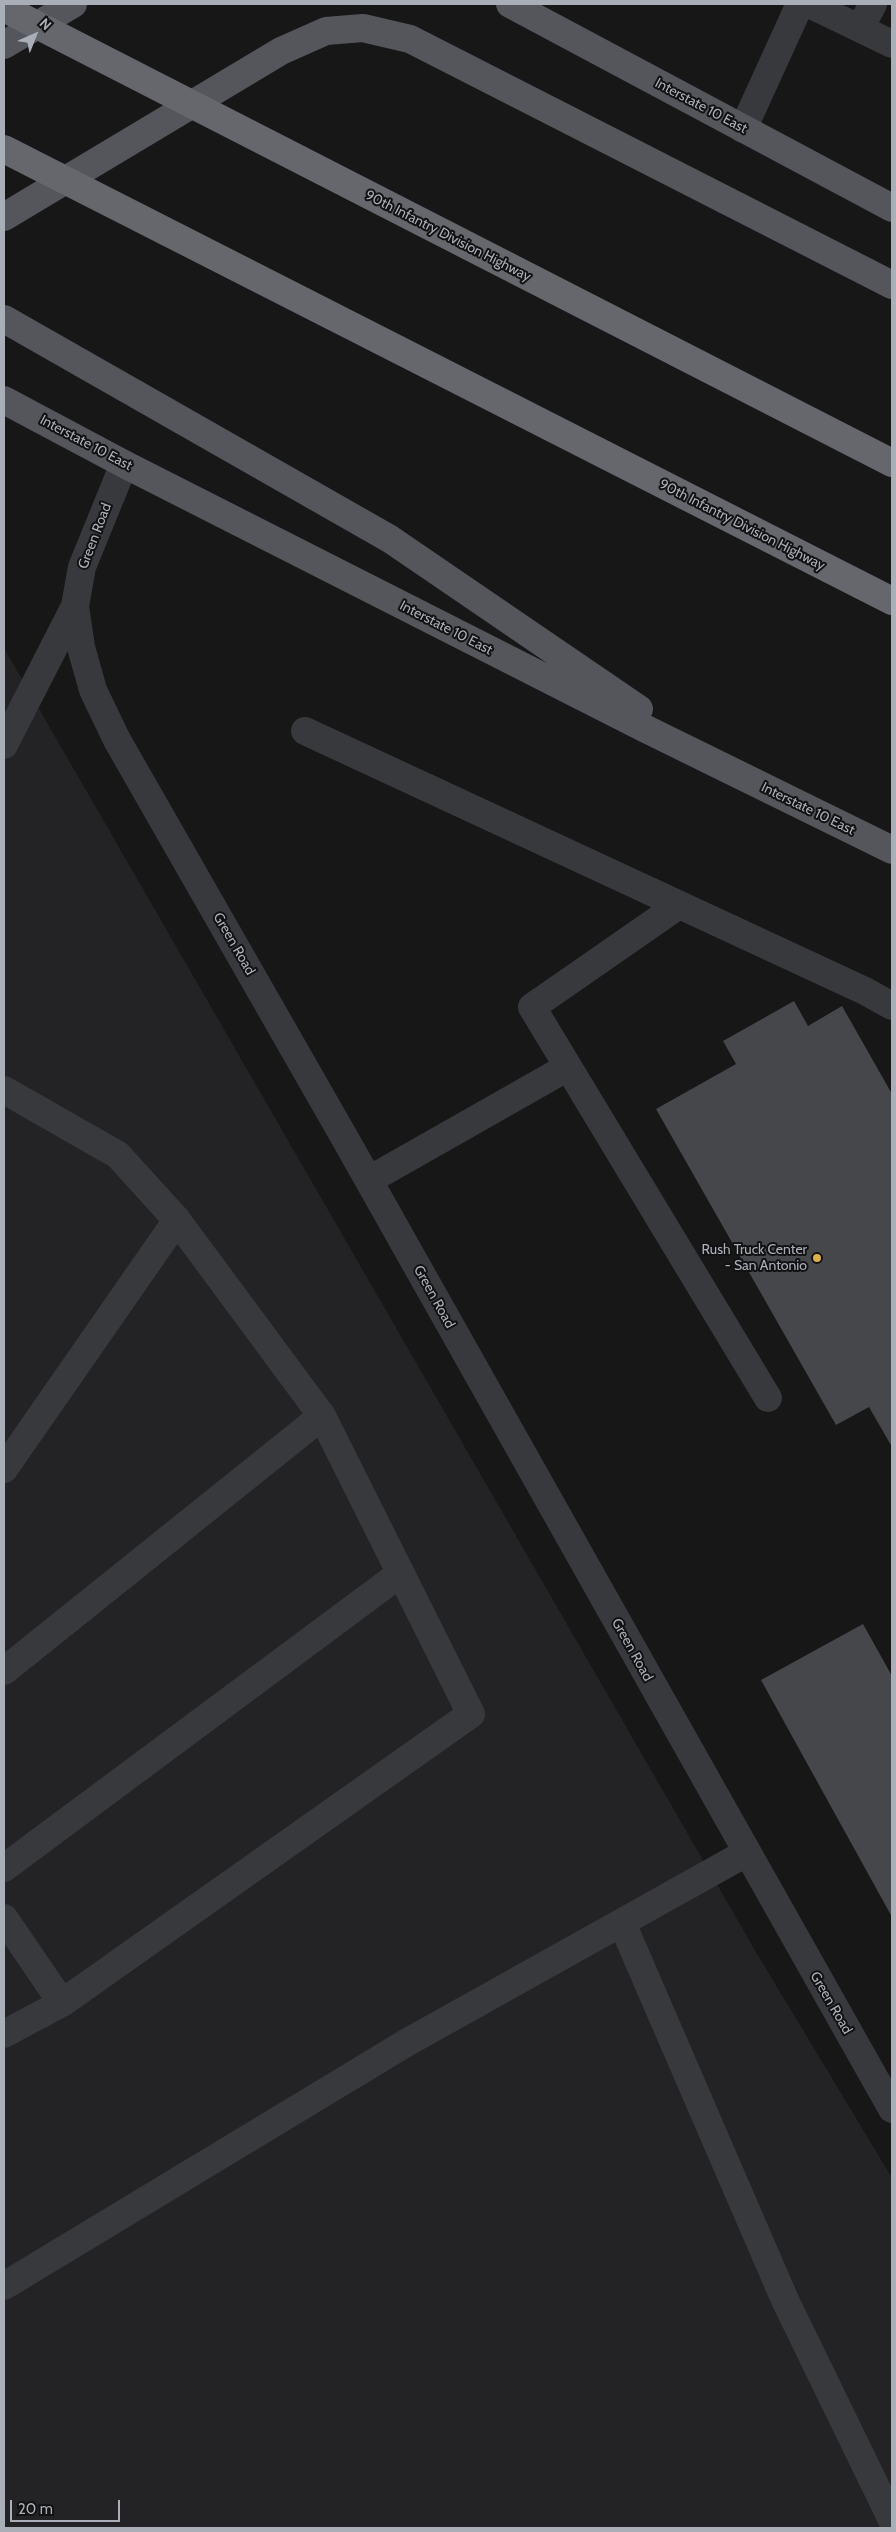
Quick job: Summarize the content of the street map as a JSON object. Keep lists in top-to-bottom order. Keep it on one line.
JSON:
{"streets":{"highway":["90th Infantry Division Highway"],"main road":["Interstate 10 East"],"street":["Green Road"]},"crossings":[["Interstate 10 East","Green Road"]],"places":["Rush Truck Center - San Antonio"],"scale_bar":"20 m","north":"top right"}
